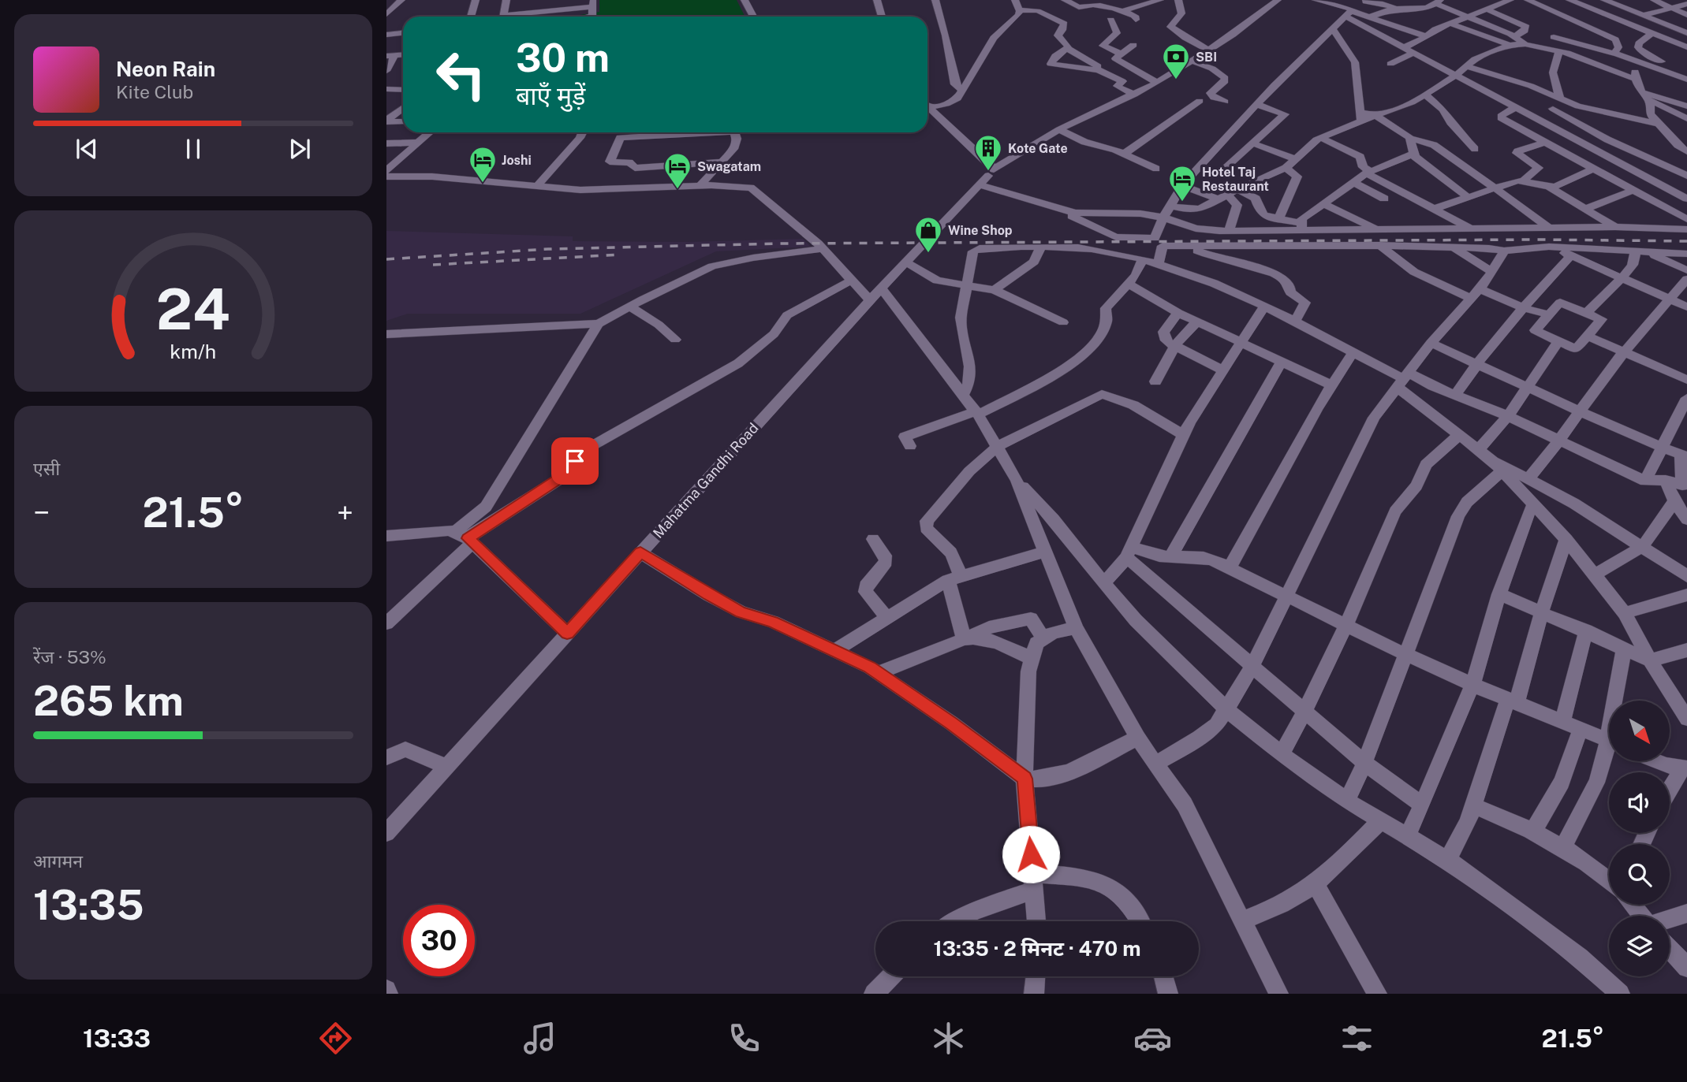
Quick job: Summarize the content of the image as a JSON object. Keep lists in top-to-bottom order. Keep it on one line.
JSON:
{"streets":{"street":["Mahatma Gandhi Road"]},"places":{"bank":["SBI"],"building":["Kote Gate"],"hotel":["Joshi","Swagatam","Hotel Taj Restaurant"],"shop":["Wine Shop"]},"north":"bottom right","page":{"turn":["30 m","बाएँ मुड़ें"],"song":["Neon Rain","Kite Club"],"tile":["एसी",["रेंज · 53%","265 km"],["आगमन","13:35"]],"heat":["−","21.5°","+"],"limit":"30","trip":"13:35 · 2 मिनट · 470 m","tabs":["13:33","21.5°"],"gauge":["24","km/h"]}}
